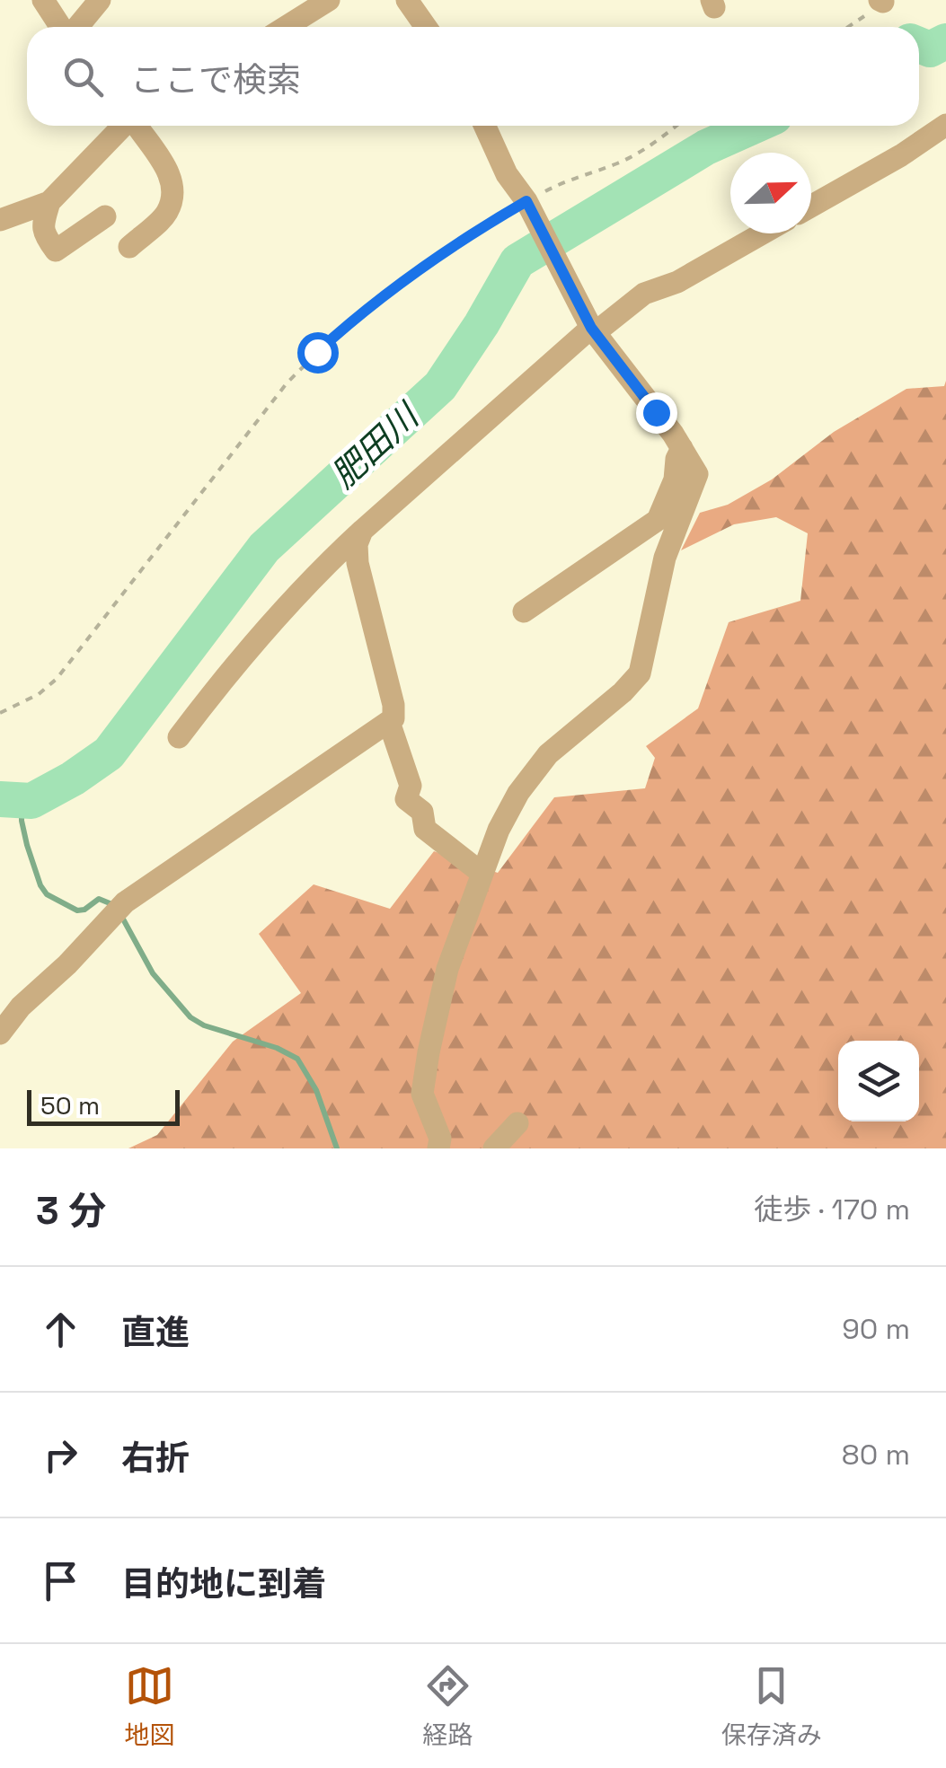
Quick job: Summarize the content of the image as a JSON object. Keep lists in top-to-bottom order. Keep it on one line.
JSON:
{"water":["肥田川"],"scale_bar":"50 m","north":"right","page":{"search":"ここで検索","scale":"50 m","heading":["3 分","徒歩 · 170 m"],"list":[["直進","90 m"],["右折","80 m"],"目的地に到着"],"nav":["地図","経路","保存済み"]}}
